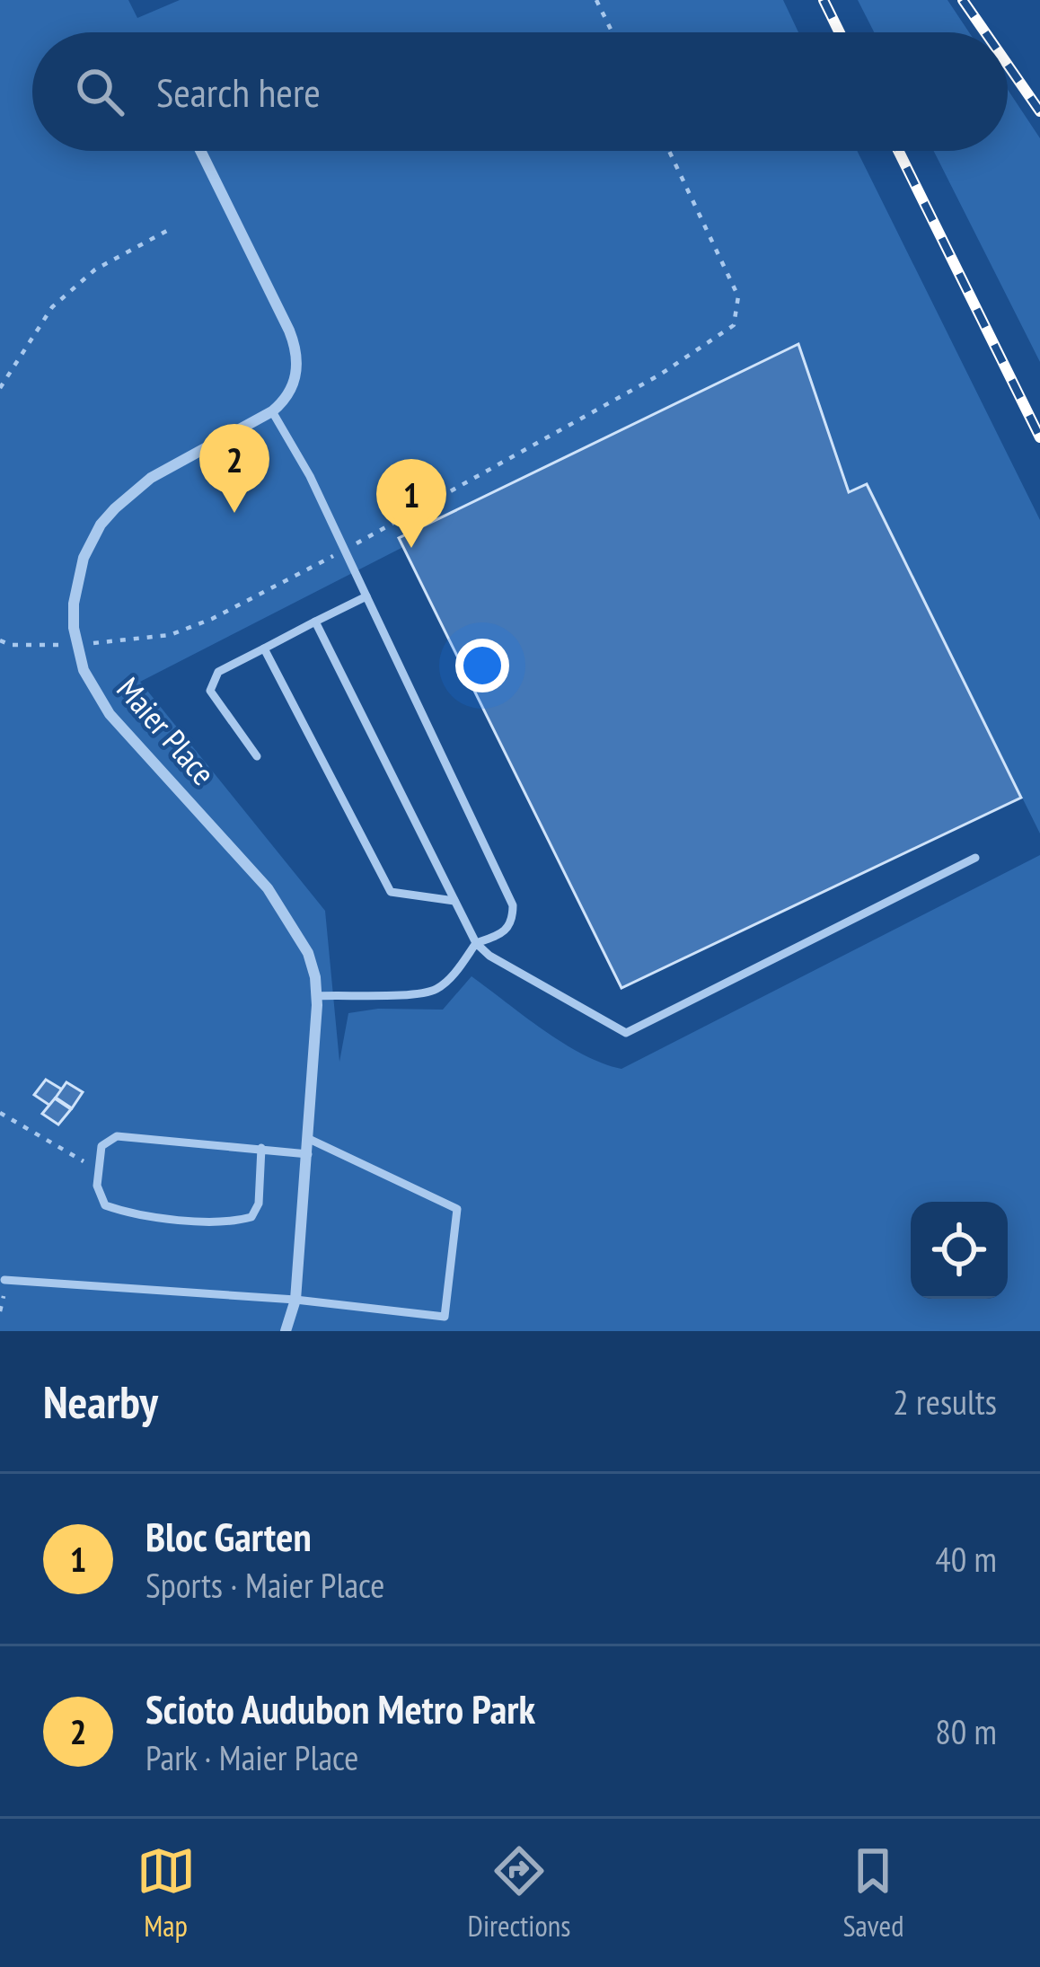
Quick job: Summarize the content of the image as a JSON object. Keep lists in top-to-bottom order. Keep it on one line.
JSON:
{"streets":{"street":["Maier Place"]},"page":{"search":"Search here","pins":["2","1"],"heading":["Nearby","2 results"],"list":[{"mark":"1","name":"Bloc Garten","note":"Sports · Maier Place","value":"40 m"},{"mark":"2","name":"Scioto Audubon Metro Park","note":"Park · Maier Place","value":"80 m"}],"nav":["Map","Directions","Saved"]}}
